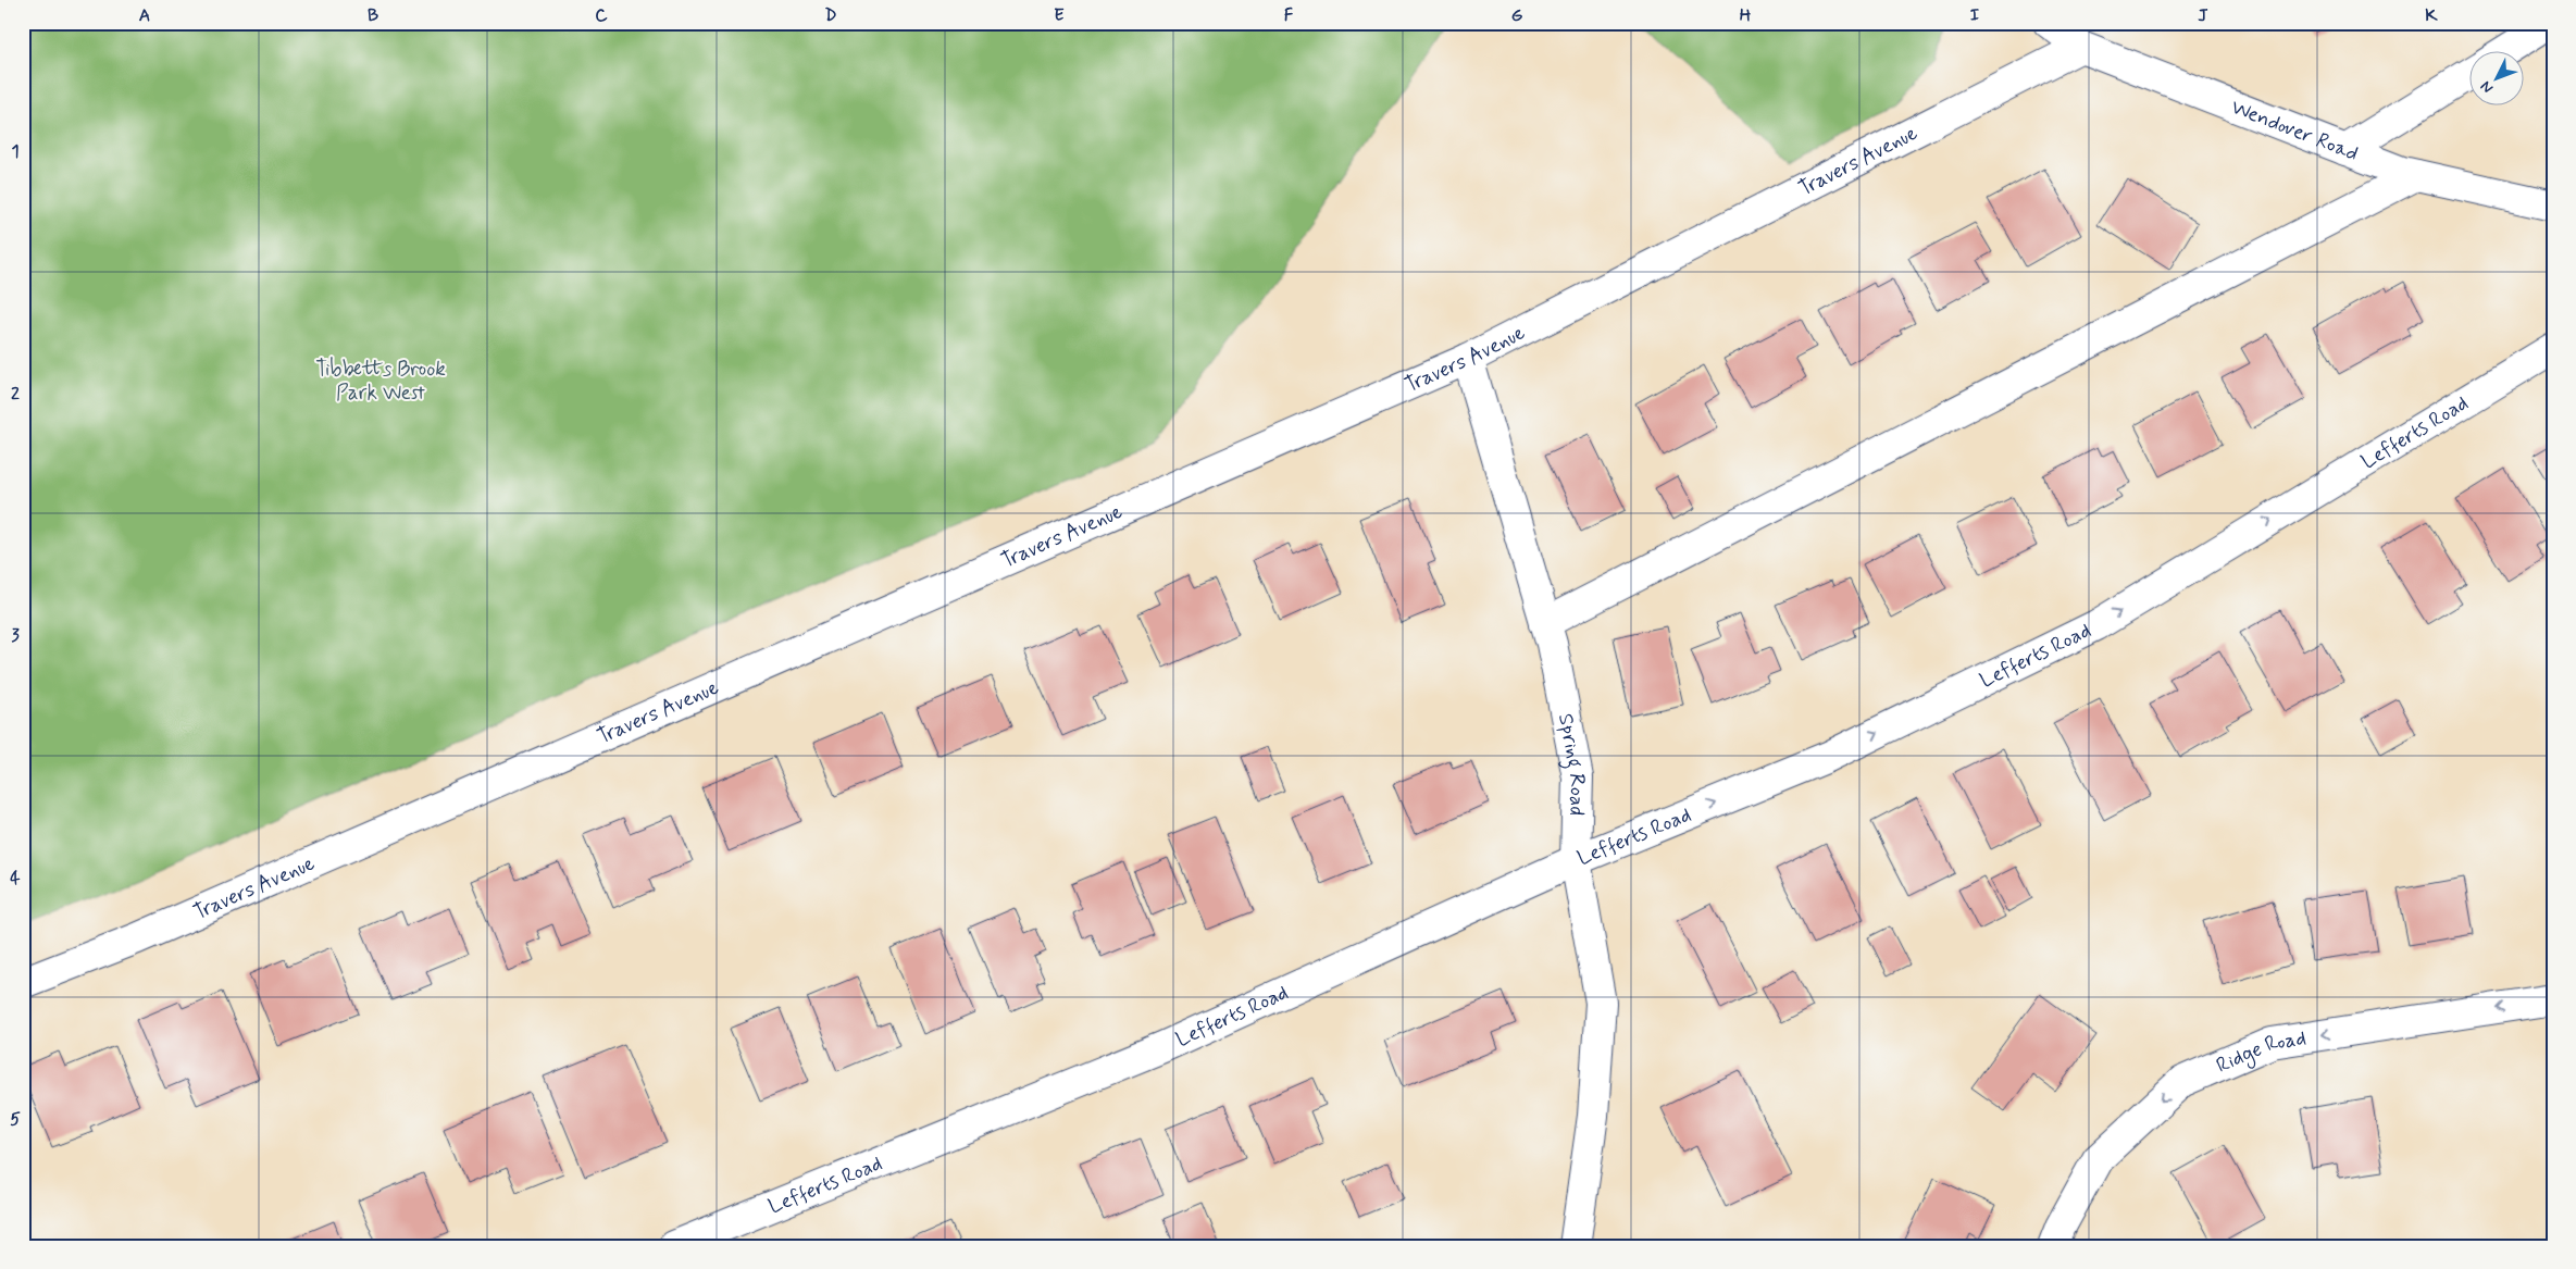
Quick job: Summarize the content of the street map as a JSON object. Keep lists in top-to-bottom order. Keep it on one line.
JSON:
{"streets":{"street":["Wendover Road","Travers Avenue","Lefferts Road","Spring Road","Ridge Road"]},"crossings":[["Wendover Road","Travers Avenue"],["Travers Avenue","Spring Road"],["Lefferts Road","Spring Road"]],"one_way":["Ridge Road"],"parks":["Tibbetts Brook Park West"],"north":"bottom left","grid":{"columns":["A","B","C","D","E","F","G","H","I","J","K"],"rows":["1","2","3","4","5"]}}
